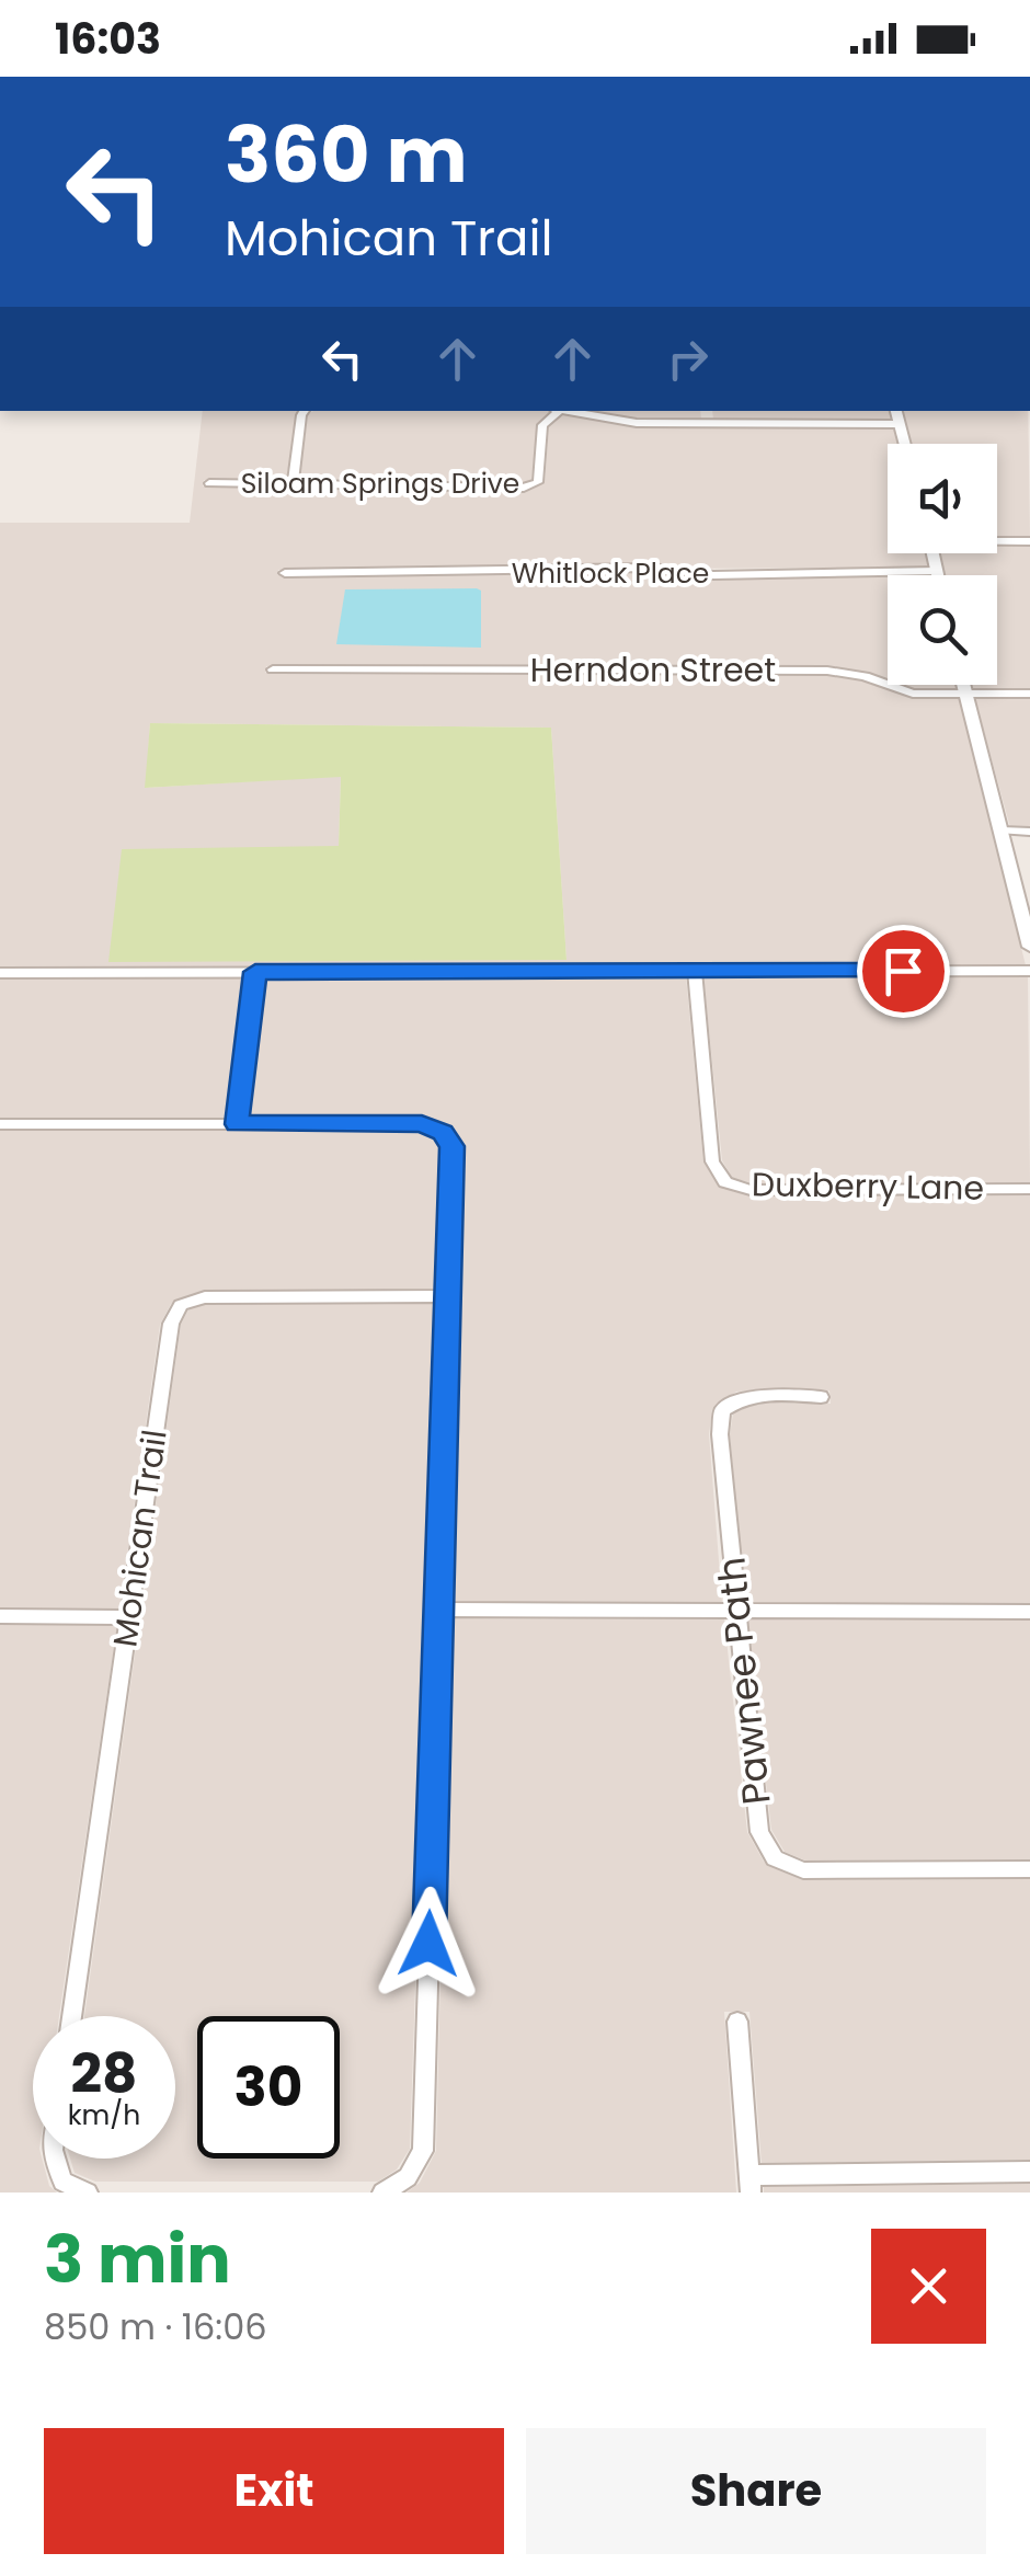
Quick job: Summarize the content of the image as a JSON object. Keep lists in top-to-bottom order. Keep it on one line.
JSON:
{"streets":{"street":["Siloam Springs Drive","Whitlock Place","Herndon Street","Duxberry Lane","Mohican Trail","Pawnee Path"]},"page":{"status":"16:03","turn":["360 m","Mohican Trail"],"speed":"28 km/h","limit":"30","heading":["3 min","850 m · 16:06"],"buttons":["Exit","Share"]}}
